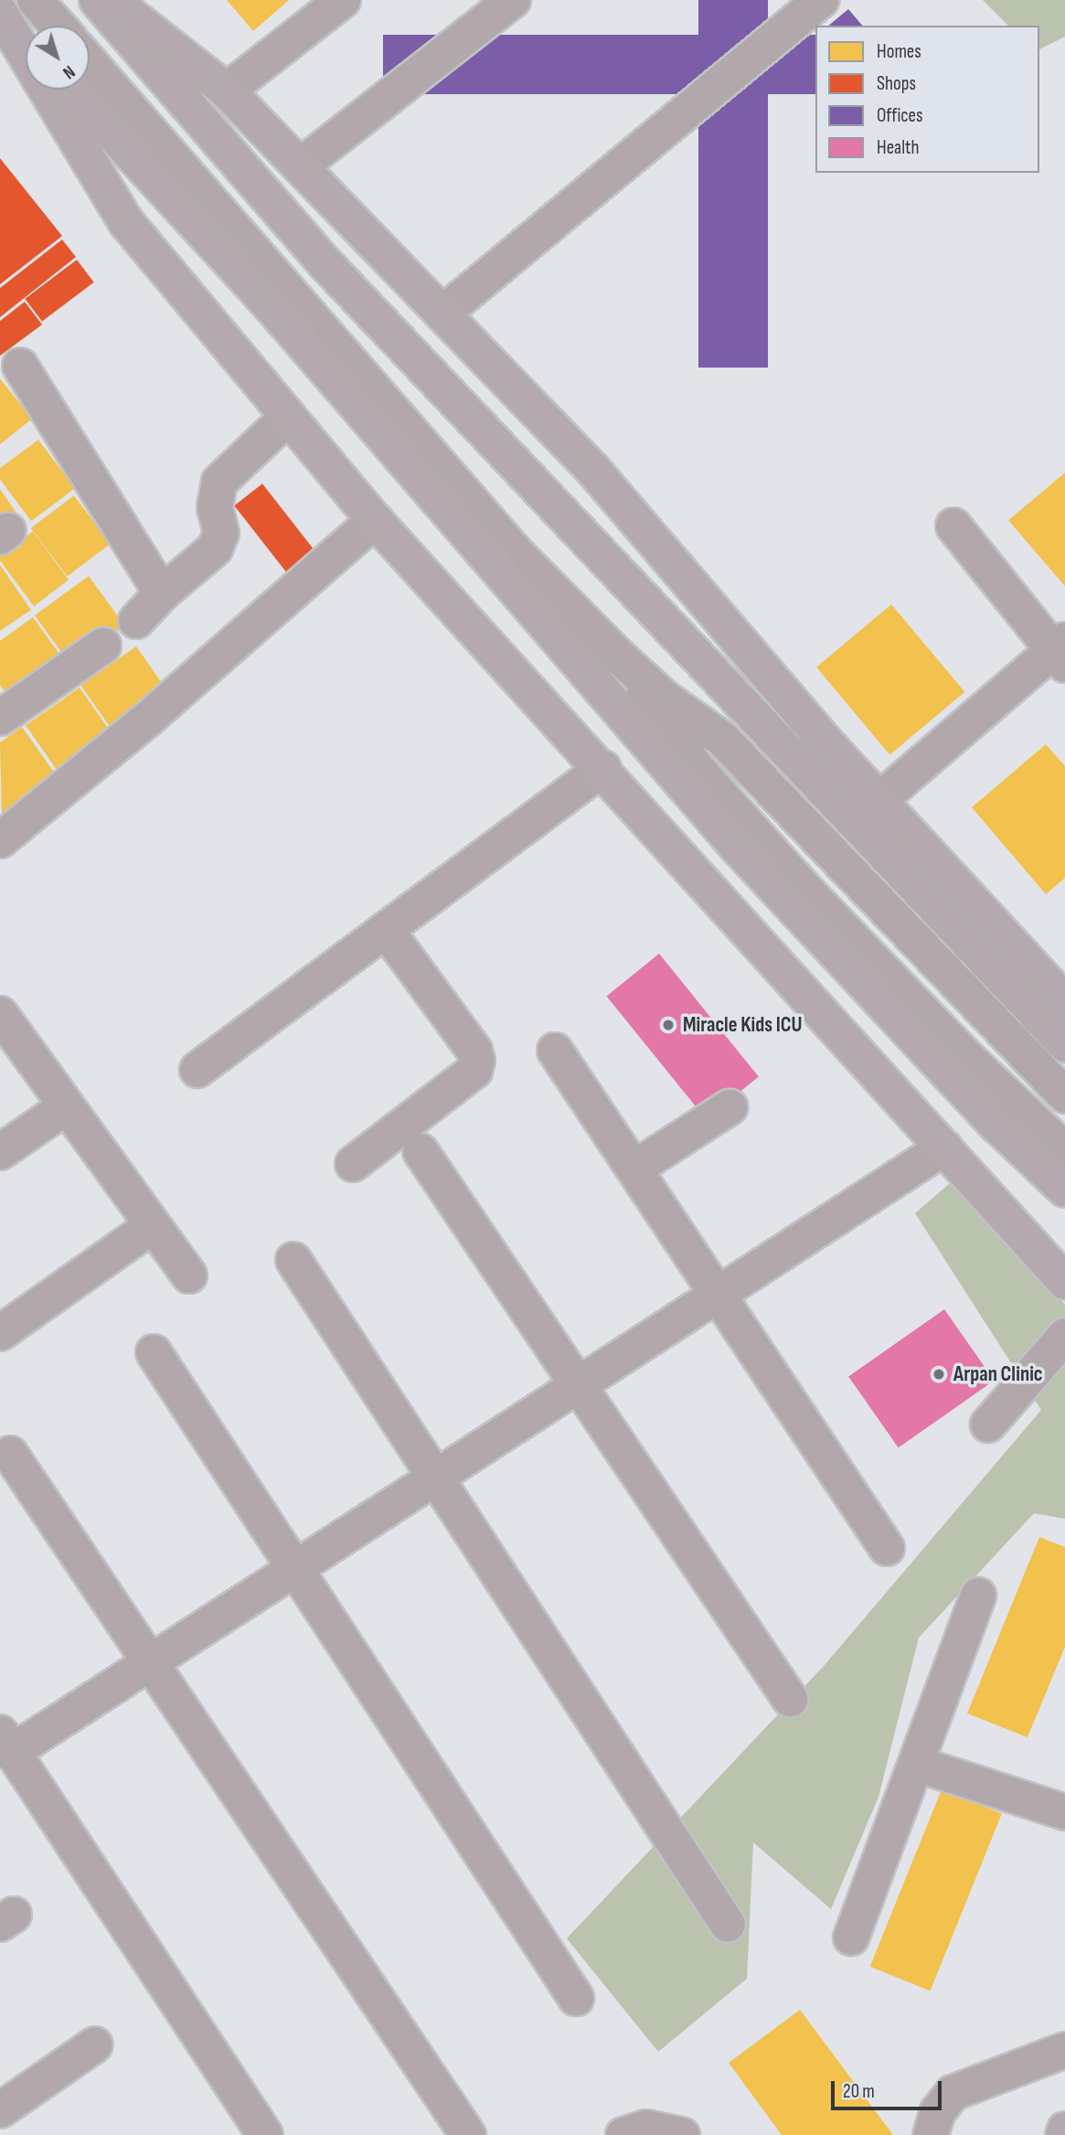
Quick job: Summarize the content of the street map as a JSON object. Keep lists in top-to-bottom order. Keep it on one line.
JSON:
{"places":["Miracle Kids ICU","Arpan Clinic"],"legend":["Homes","Shops","Offices","Health"],"scale_bar":"20 m","north":"bottom right"}
